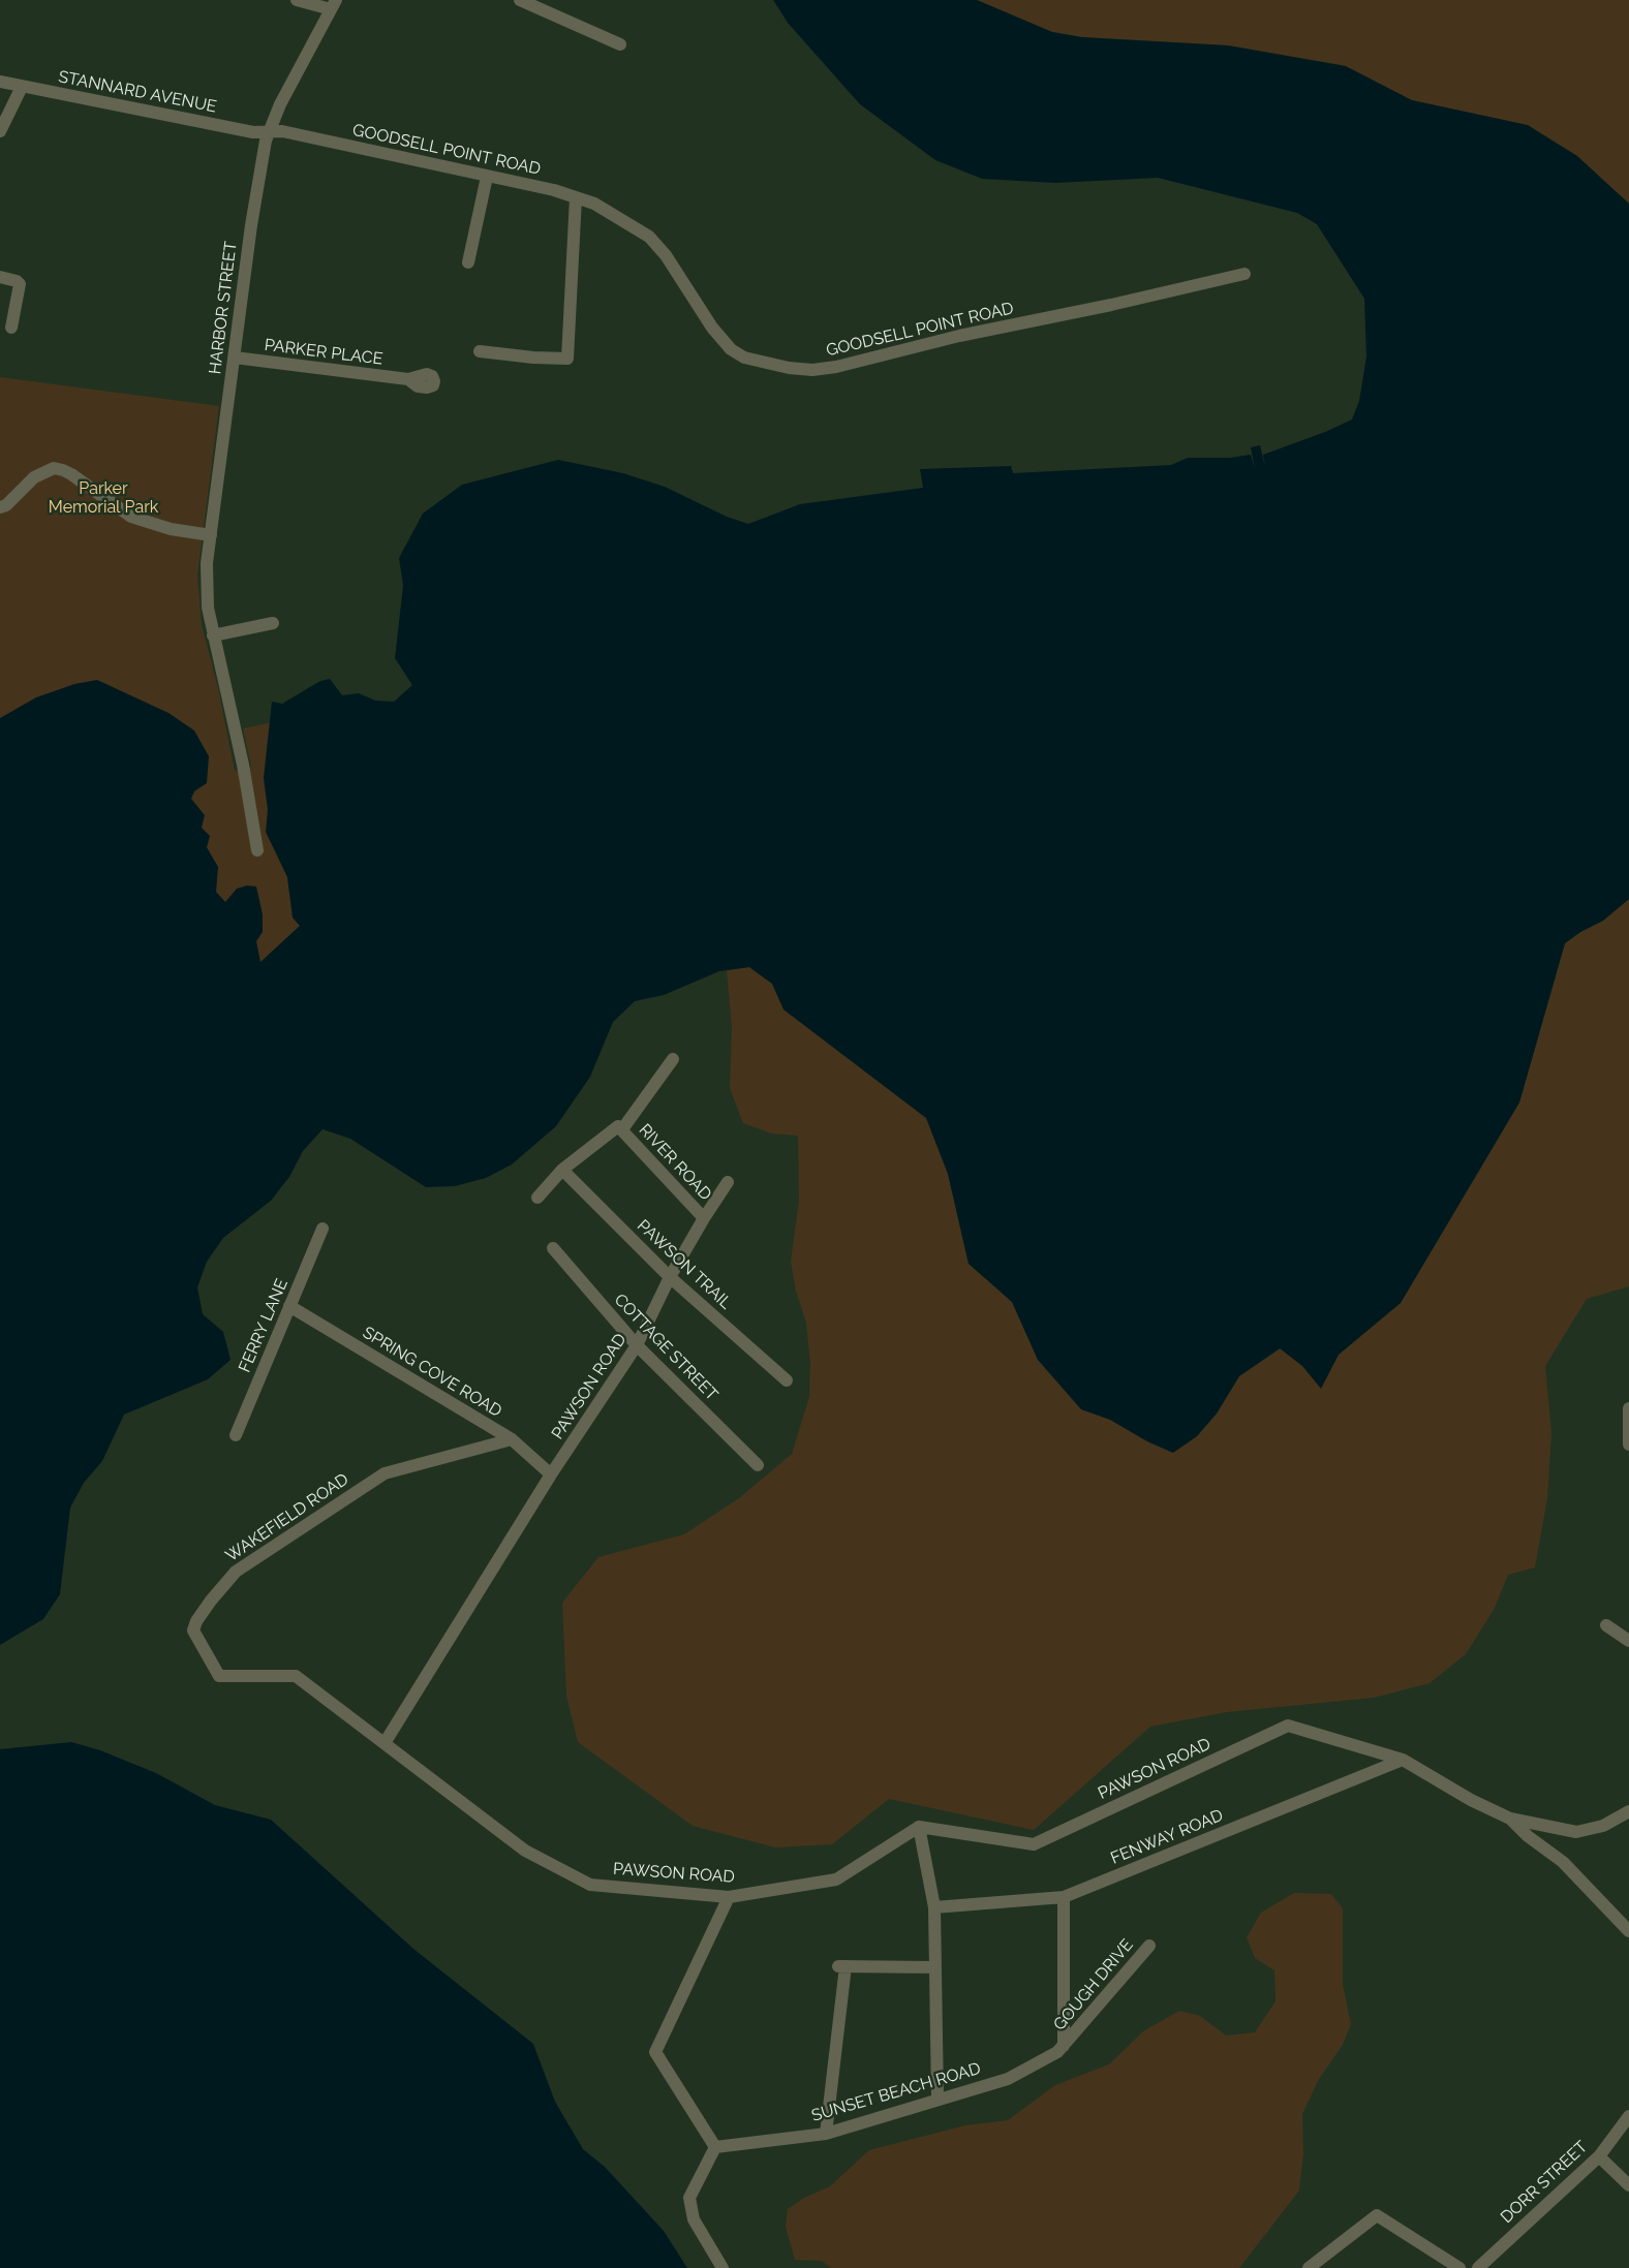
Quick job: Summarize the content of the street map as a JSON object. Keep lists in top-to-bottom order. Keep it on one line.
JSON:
{"streets":{"street":["STANNARD AVENUE","GOODSELL POINT ROAD","HARBOR STREET","PARKER PLACE","RIVER ROAD","PAWSON TRAIL","FERRY LANE","COTTAGE STREET","SPRING COVE ROAD","PAWSON ROAD","WAKEFIELD ROAD","FENWAY ROAD","GOUGH DRIVE","SUNSET BEACH ROAD","DORR STREET"]},"crossings":[["STANNARD AVENUE","GOODSELL POINT ROAD"],["STANNARD AVENUE","HARBOR STREET"],["GOODSELL POINT ROAD","HARBOR STREET"],["HARBOR STREET","PARKER PLACE"],["RIVER ROAD","PAWSON TRAIL"],["RIVER ROAD","PAWSON ROAD"],["PAWSON TRAIL","PAWSON ROAD"],["FERRY LANE","SPRING COVE ROAD"],["COTTAGE STREET","PAWSON ROAD"],["SPRING COVE ROAD","PAWSON ROAD"],["SPRING COVE ROAD","WAKEFIELD ROAD"],["PAWSON ROAD","WAKEFIELD ROAD"],["PAWSON ROAD","FENWAY ROAD"],["GOUGH DRIVE","SUNSET BEACH ROAD"]],"parks":["Parker Memorial Park"]}
